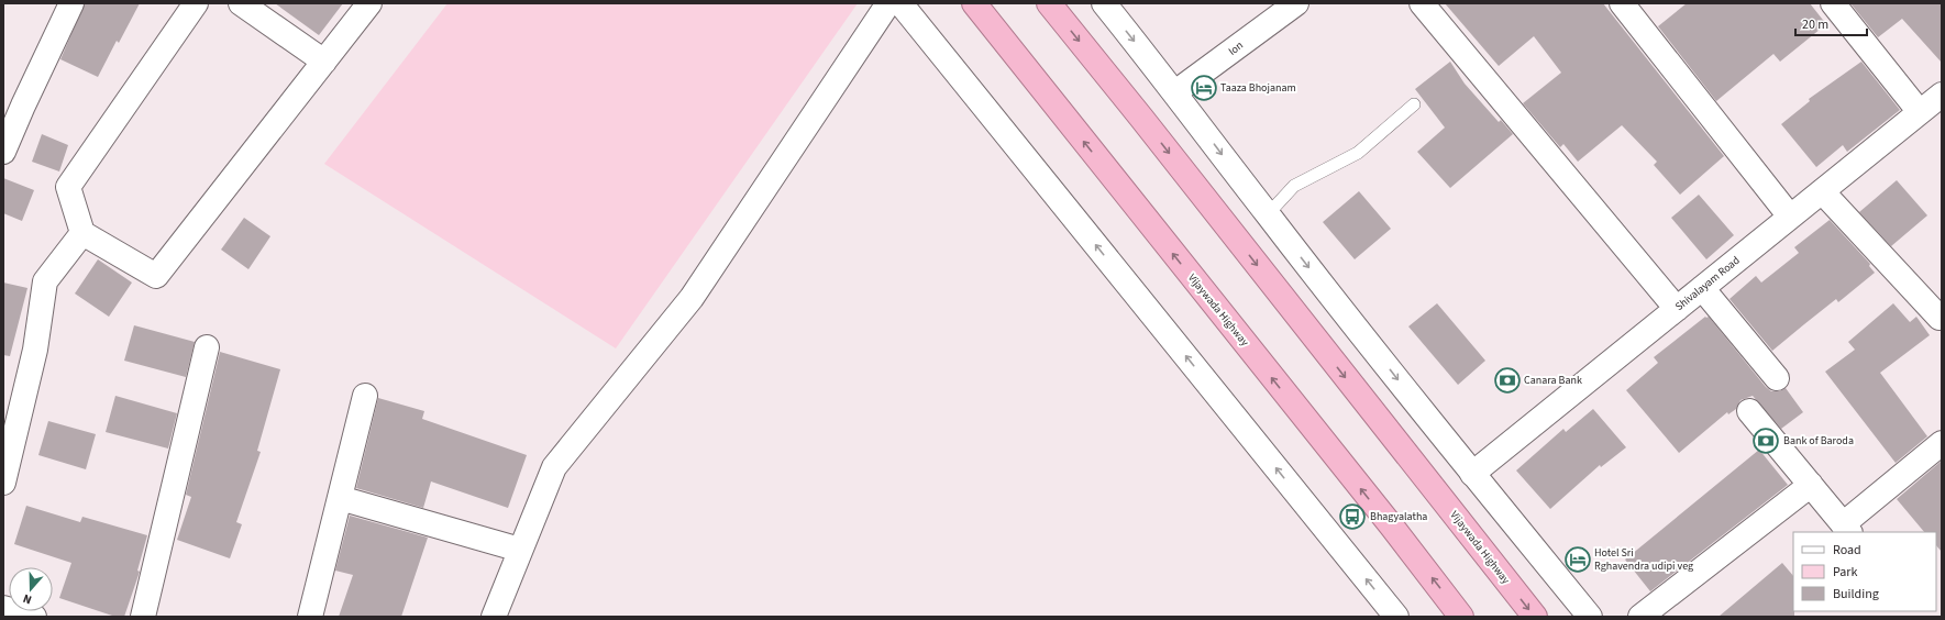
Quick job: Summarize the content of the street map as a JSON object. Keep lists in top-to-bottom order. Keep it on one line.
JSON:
{"streets":{"highway":["Vijaywada Highway"],"street":["Ion","Shivalayam Road"]},"places":{"hotel":["Taaza Bhojanam","Hotel Sri Rghavendra udipi veg"],"bank":["Canara Bank","Bank of Baroda"],"bus stop":["Bhagyalatha"]},"legend":["Road","Park","Building"],"scale_bar":"20 m","north":"bottom"}
